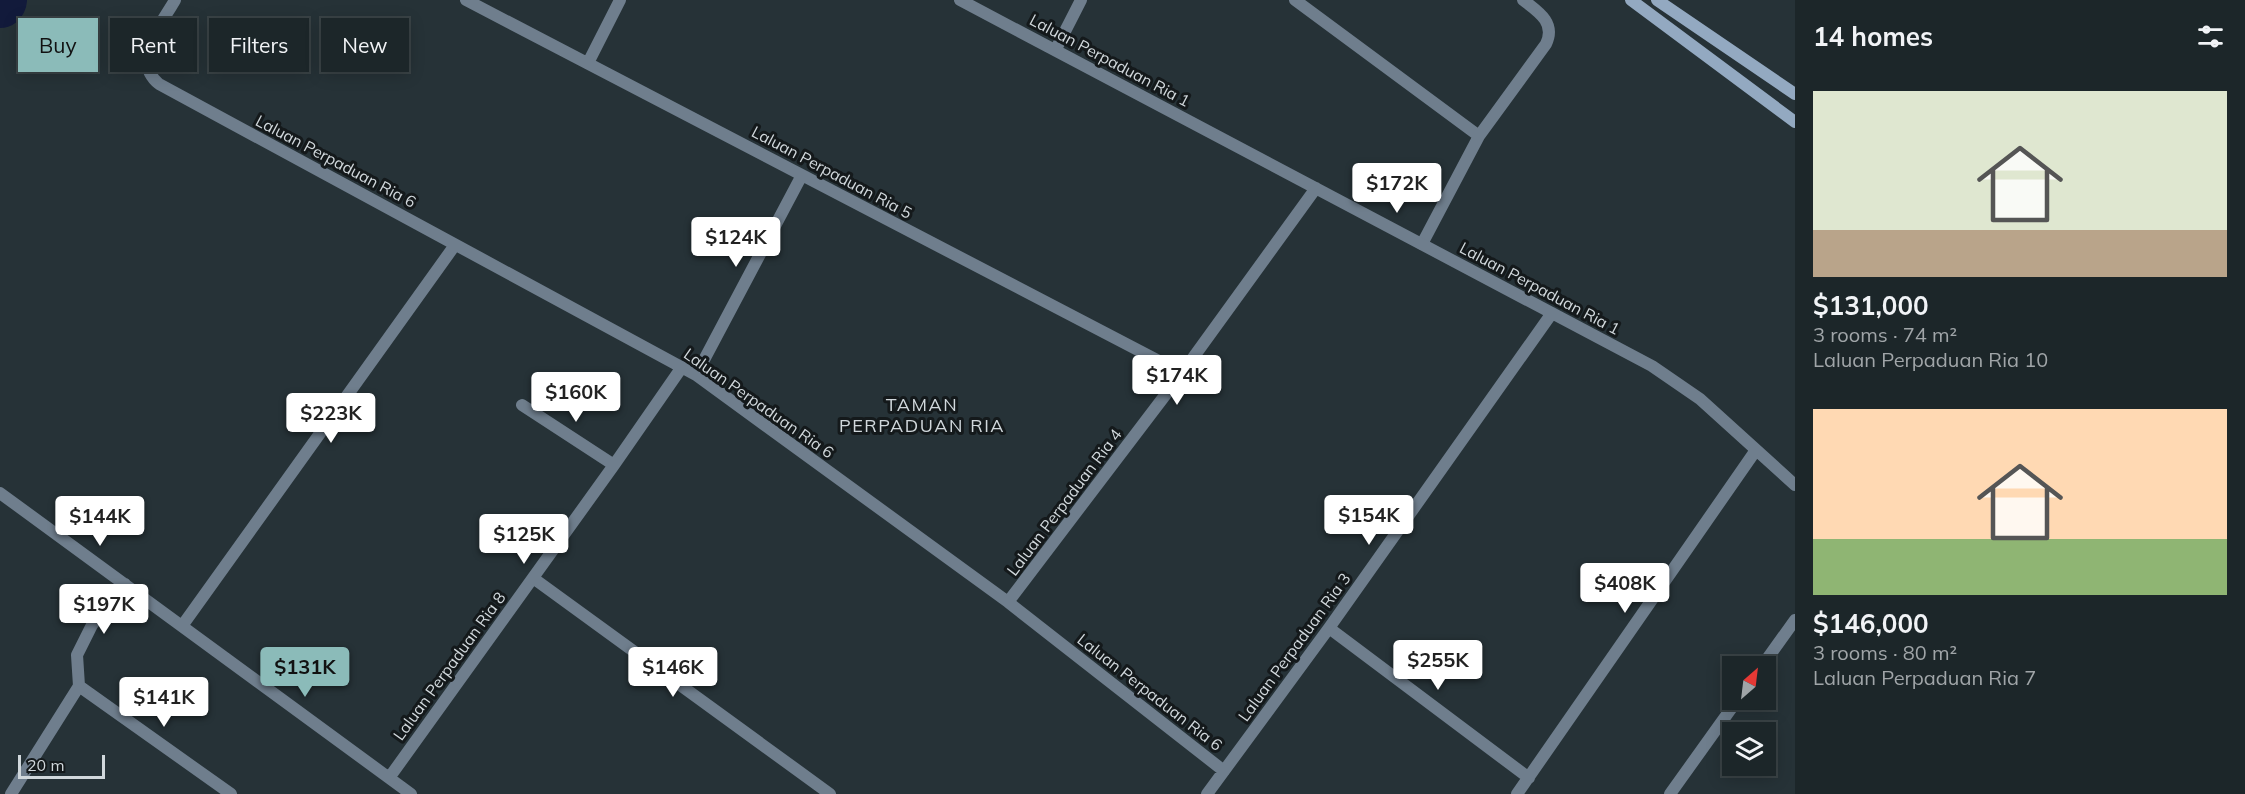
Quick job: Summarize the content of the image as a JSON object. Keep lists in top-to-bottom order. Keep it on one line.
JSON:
{"streets":{"street":["Laluan Perpaduan Ria 1","Laluan Perpaduan Ria 6","Laluan Perpaduan Ria 5","Laluan Perpaduan Ria 4","Laluan Perpaduan Ria 3","Laluan Perpaduan Ria 8"]},"crossings":[["Laluan Perpaduan Ria 1","Laluan Perpaduan Ria 4"],["Laluan Perpaduan Ria 1","Laluan Perpaduan Ria 3"],["Laluan Perpaduan Ria 6","Laluan Perpaduan Ria 4"],["Laluan Perpaduan Ria 6","Laluan Perpaduan Ria 3"],["Laluan Perpaduan Ria 6","Laluan Perpaduan Ria 8"],["Laluan Perpaduan Ria 5","Laluan Perpaduan Ria 4"]],"districts":["TAMAN PERPADUAN RIA"],"scale_bar":"20 m","north":"top right","page":{"heading":"14 homes","chip":["Buy","Rent","Filters","New"],"list":[{"name":"$131,000","note":"3 rooms · 74 m² · Laluan Perpaduan Ria 10"},{"name":"$146,000","note":"3 rooms · 80 m² · Laluan Perpaduan Ria 7"}],"price":["$172K","$124K","$174K","$160K","$223K","$154K","$144K","$125K","$408K","$197K","$255K","$131K","$146K","$141K"],"scale":"20 m"}}
